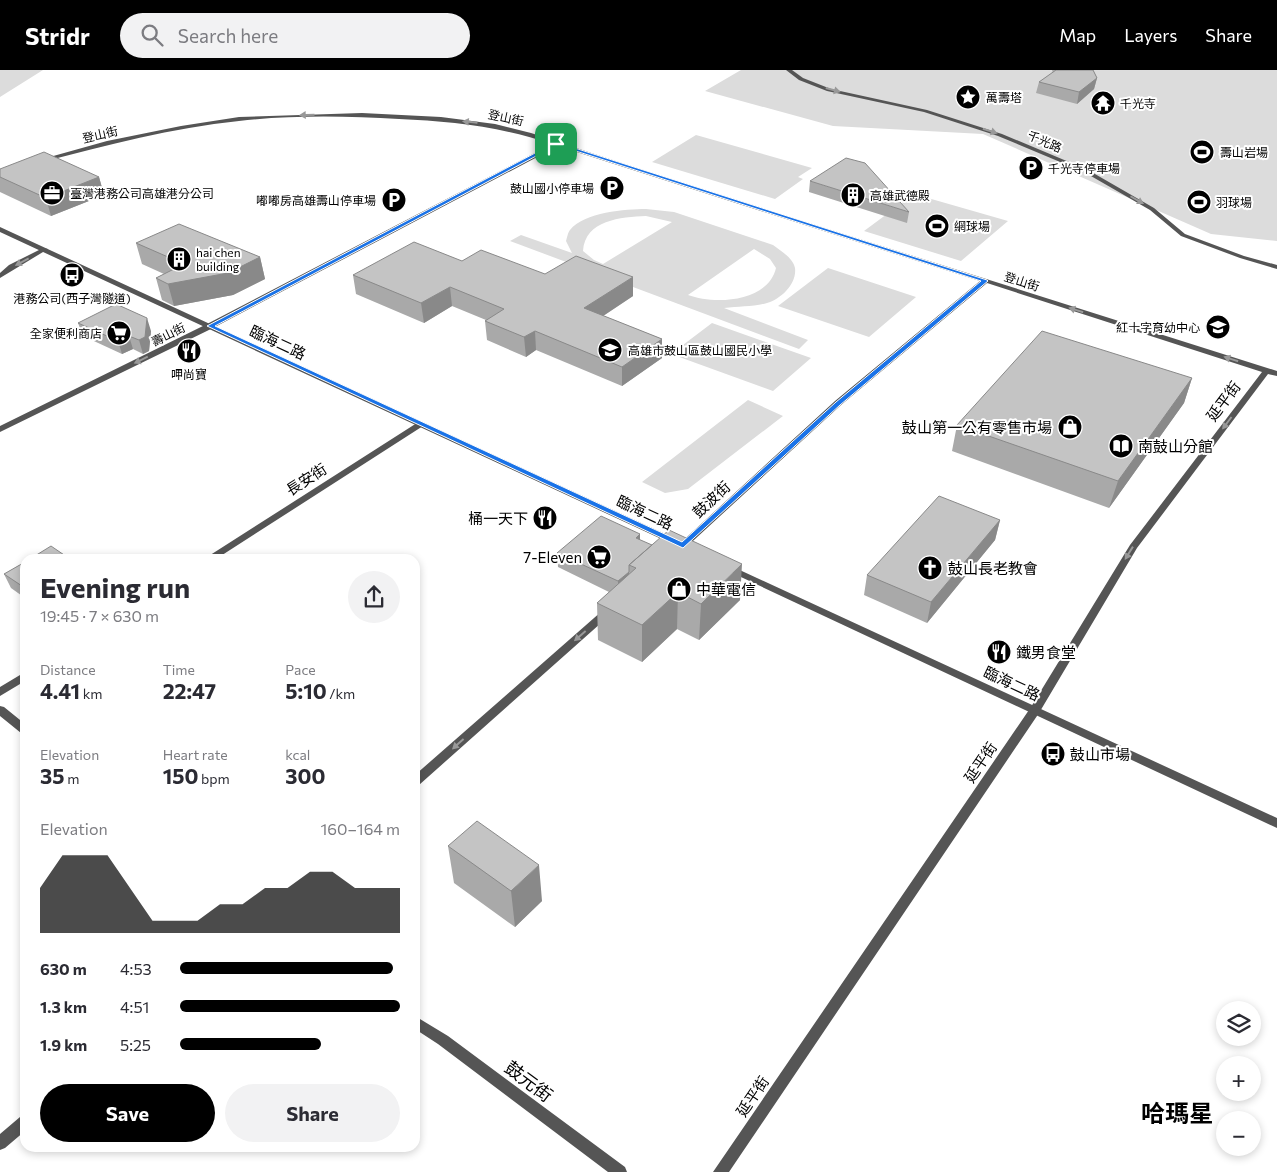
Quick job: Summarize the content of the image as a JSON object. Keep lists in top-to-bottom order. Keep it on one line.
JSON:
{"streets":{"street":["登山街","千光路","壽山街","臨海二路","延平街","長安街","鼓波街","鼓元街"]},"crossings":[["登山街","壽山街"],["登山街","延平街"],["登山街","鼓波街"],["壽山街","臨海二路"],["臨海二路","延平街"],["臨海二路","長安街"],["臨海二路","鼓波街"]],"one_way":["登山街","千光路","壽山街","延平街"],"districts":["哈瑪星"],"places":{"place":["萬壽塔"],"temple":["千光寺"],"sports":["壽山岩場","羽球場","網球場"],"parking":["千光寺停車場","鼓山國小停車場","嘟嘟房高雄壽山停車場"],"office":["臺灣港務公司高雄港分公司"],"building":["高雄武德殿","hai chen building"],"bus stop":["港務公司(西子灣隧道)","鼓山市場"],"school or university":["紅十字育幼中心","高雄市鼓山區鼓山國民小學"],"supermarket":["全家便利商店","7-Eleven"],"restaurant":["呷尚寶","桶一天下","鐵男食堂"],"shop":["鼓山第一公有零售市場","中華電信"],"library":["南鼓山分館"],"church":["鼓山長老教會"]},"page":{"header":"Stridr","search":"Search here","nav":["Map","Layers","Share"],"heading":["Evening run","19:45 · 7 × 630 m"],"stats":[["Distance","4.41 km"],["Time","22:47"],["Pace","5:10 /km"],["Elevation","35 m"],["Heart rate","150 bpm"],["kcal","300"]],"chart":["Elevation","160–164 m"],"list":[{"name":"630 m","note":"4:53"},{"name":"1.3 km","note":"4:51"},{"name":"1.9 km","note":"5:25"}],"map_buttons":["+","−"],"buttons":["Save","Share"]}}
